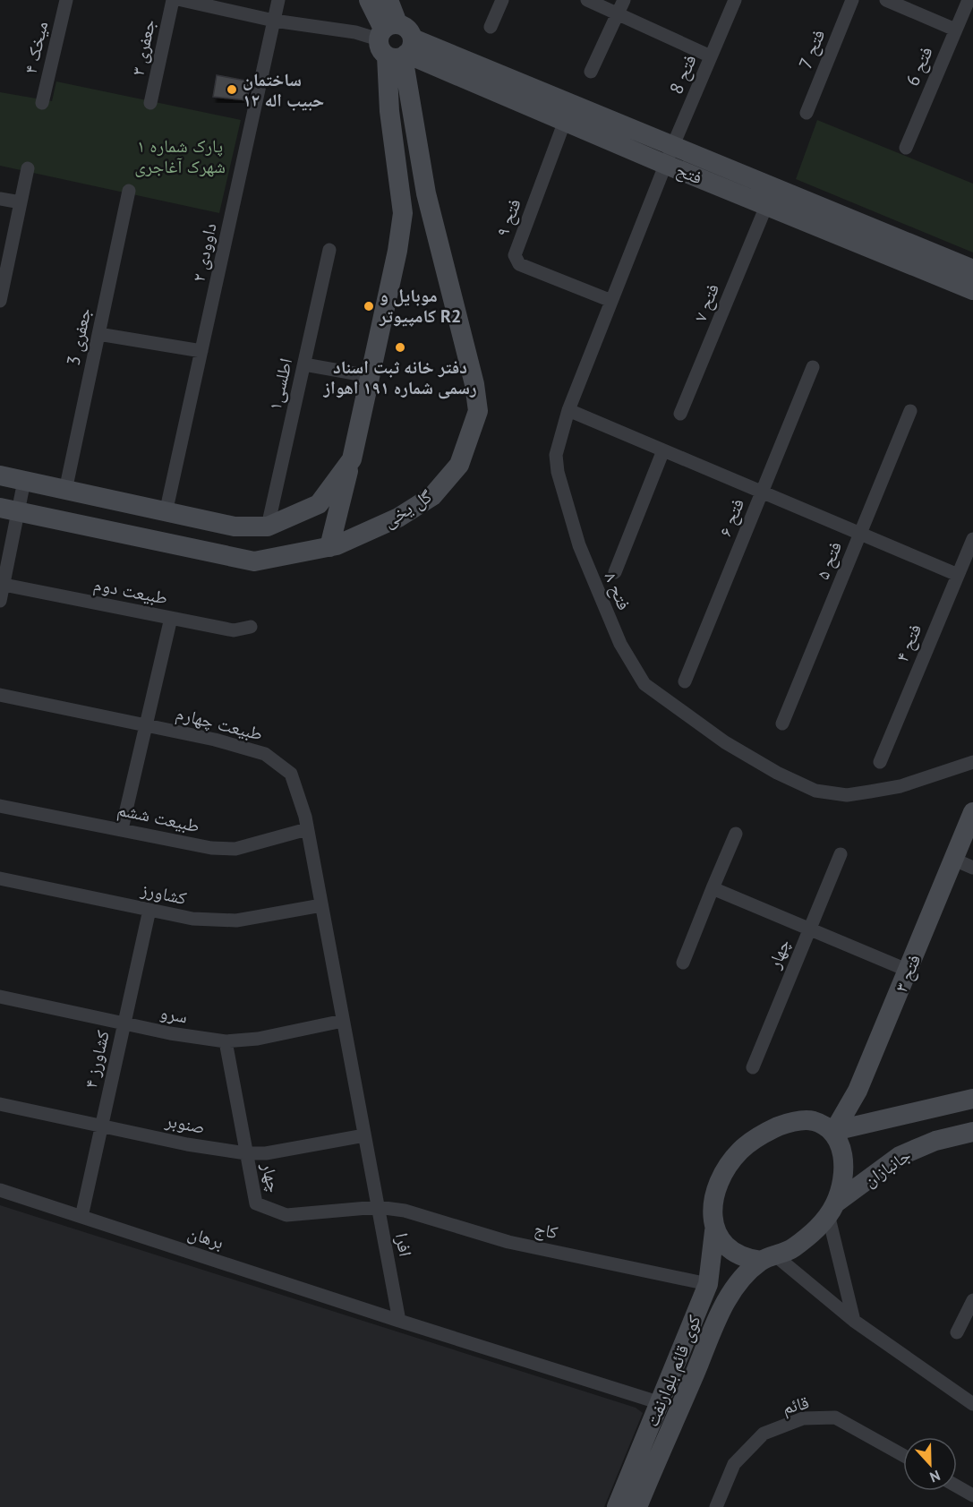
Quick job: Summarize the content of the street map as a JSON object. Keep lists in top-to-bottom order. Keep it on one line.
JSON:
{"streets":{"street":["میخک ۴","جعفری ۳","فتح 7","فتح 6","فتح 8","فتح","فتح ۹","داوودی ۲","فتح ۷","3 جعفری","اطلسی۱","گل یخی","فتح ۶","فتح ۵","طبیعت دوم","فتح ۸","فتح ۴","طبیعت چهارم","طبیعت ششم","کشاورز","چهار","فتح ۳","سرو","کشاورز ۴","صنوبر","جانبازان","کاج","برهان","افرا","کوی قائم بلوارنفت","قائم"]},"crossings":[["فتح 8","فتح"],["فتح 8","فتح ۸"],["فتح","فتح ۹"],["فتح","فتح ۷"],["فتح","گل یخی"],["فتح","فتح ۸"],["فتح ۹","فتح ۸"],["طبیعت چهارم","طبیعت ششم"],["طبیعت چهارم","کشاورز"],["طبیعت چهارم","افرا"],["کشاورز","کشاورز ۴"],["کشاورز","افرا"],["چهار","سرو"],["چهار","صنوبر"],["چهار","کاج"],["چهار","افرا"],["فتح ۳","جانبازان"],["فتح ۳","کوی قائم بلوارنفت"],["سرو","کشاورز ۴"],["سرو","افرا"],["کشاورز ۴","صنوبر"],["کشاورز ۴","برهان"],["صنوبر","افرا"],["جانبازان","کوی قائم بلوارنفت"],["کاج","افرا"],["کاج","کوی قائم بلوارنفت"],["برهان","افرا"]],"parks":["پارک شماره ۱ شهرک آغاجری"],"places":["ساختمان حبیب اله ۱۲","موبایل و کامپیوتر R2","دفتر خانه ثبت اسناد رسمی شماره ۱۹۱ اهواز"],"north":"bottom"}
